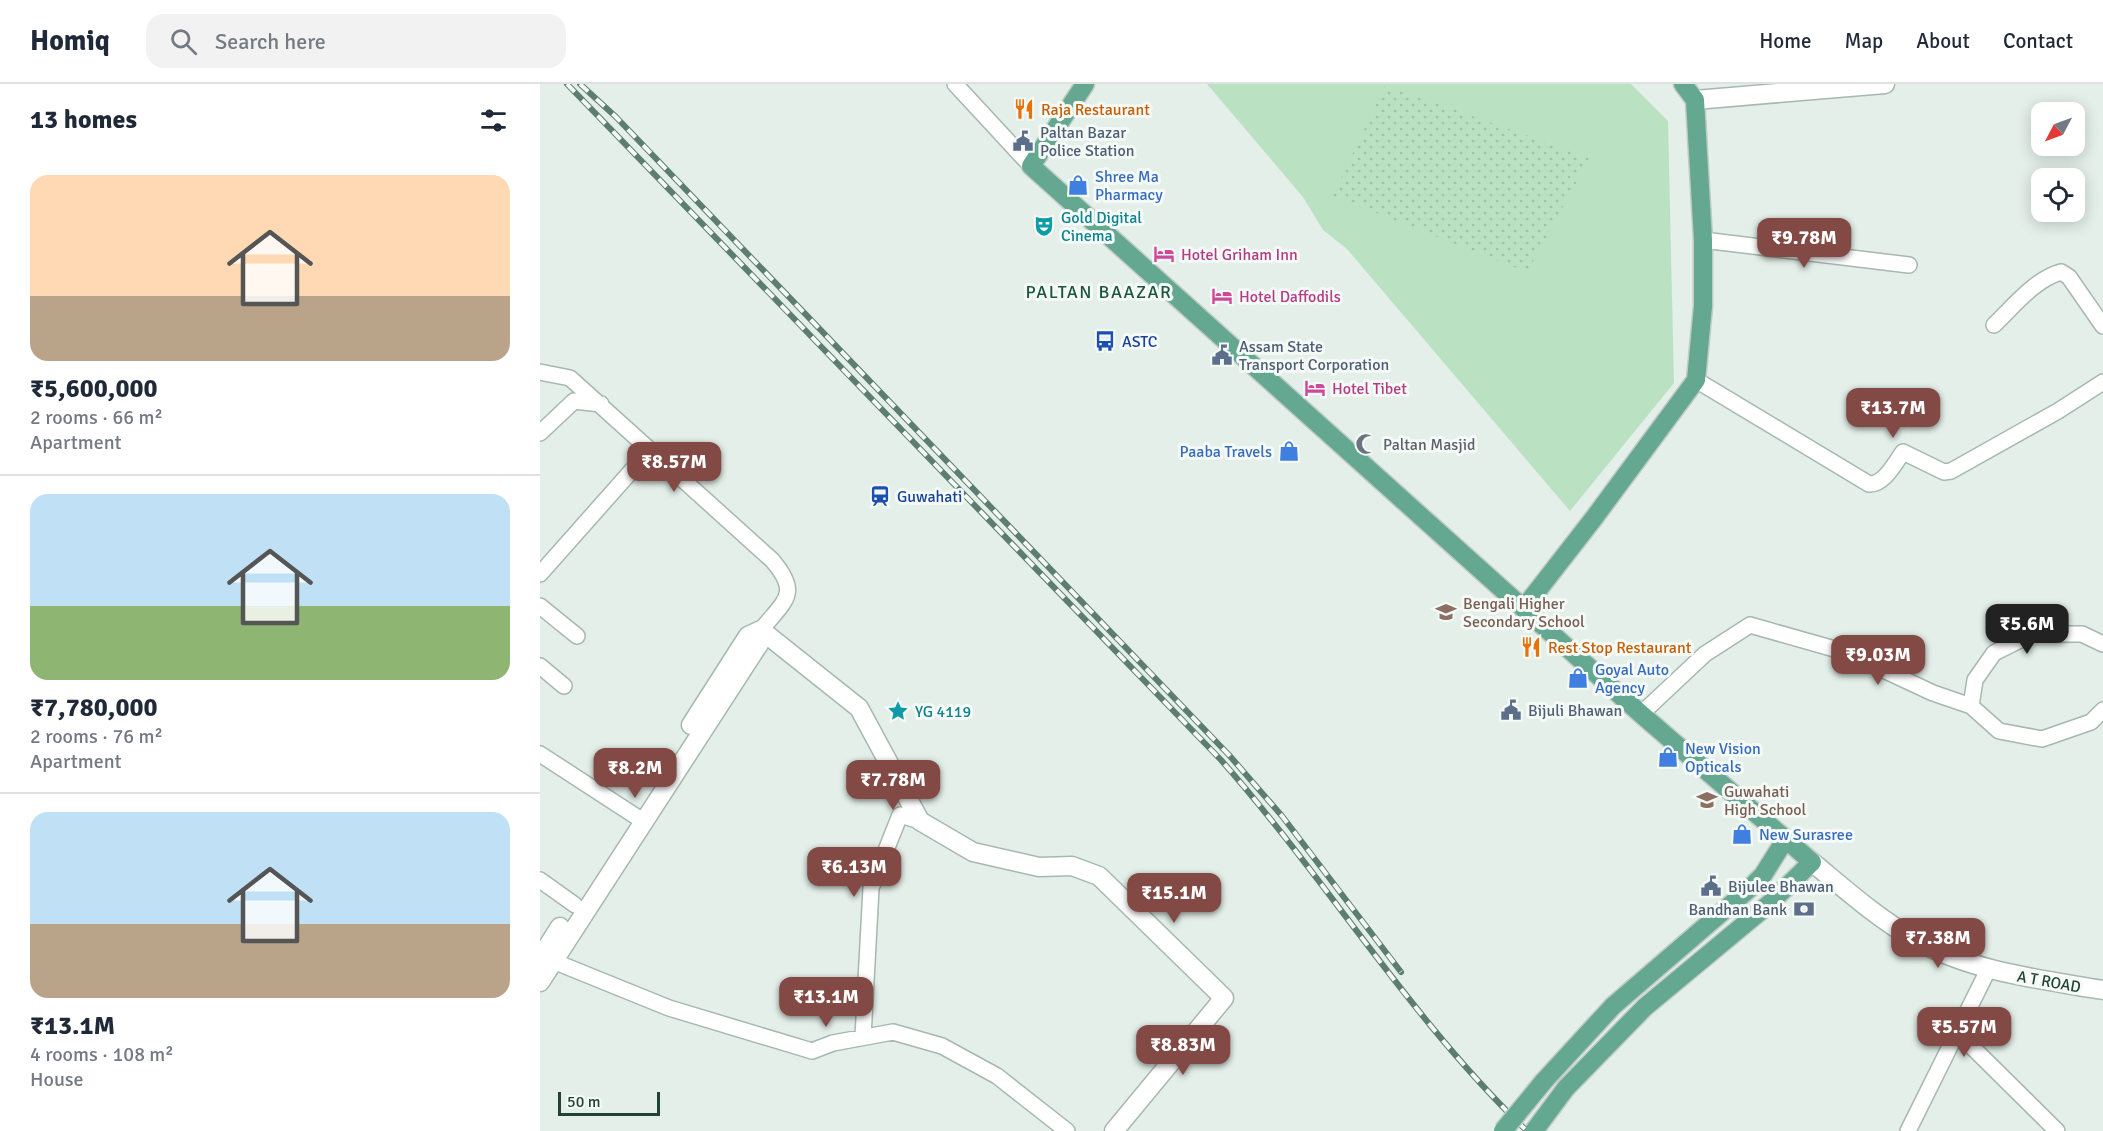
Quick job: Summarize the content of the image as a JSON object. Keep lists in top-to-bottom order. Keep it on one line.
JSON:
{"streets":{"street":["A T ROAD"]},"districts":["PALTAN BAAZAR"],"places":{"restaurant":["Raja Restaurant","Rest Stop Restaurant"],"public building":["Paltan Bazar Police Station","Assam State Transport Corporation","Bijuli Bhawan","Bijulee Bhawan"],"shop":["Shree Ma Pharmacy","Paaba Travels","Goyal Auto Agency","New Vision Opticals","New Surasree"],"theatre":["Gold Digital Cinema"],"hotel":["Hotel Griham Inn","Hotel Daffodils","Hotel Tibet"],"bus stop":["ASTC"],"mosque":["Paltan Masjid"],"station":["Guwahati"],"school or university":["Bengali Higher Secondary School","Guwahati High School"],"place":["YG 4119"],"bank":["Bandhan Bank"]},"scale_bar":"50 m","north":"bottom left","page":{"header":"Homiq","search":"Search here","nav":["Home","Map","About","Contact"],"heading":"13 homes","list":[{"name":"₹5,600,000","note":"2 rooms · 66 m² · Apartment"},{"name":"₹7,780,000","note":"2 rooms · 76 m² · Apartment"},{"name":"₹13.1M","note":"4 rooms · 108 m² · House"}],"price":["₹9.78M","₹13.7M","₹8.57M","₹5.6M","₹9.03M","₹8.2M","₹7.78M","₹6.13M","₹15.1M","₹7.38M","₹13.1M","₹5.57M","₹8.83M"],"scale":"50 m"}}
